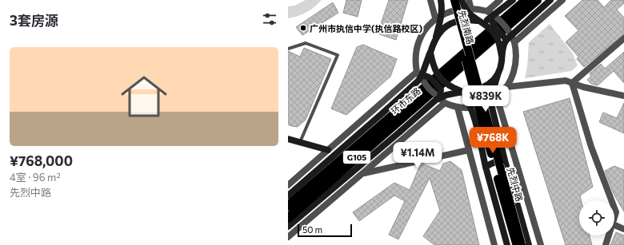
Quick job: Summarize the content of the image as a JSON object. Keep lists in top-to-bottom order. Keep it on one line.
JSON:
{"streets":{"highway":["环市东路","G105"],"main road":["先烈南路","先烈中路"]},"crossings":[["先烈南路","先烈中路"]],"places":["广州市执信中学(执信路校区)"],"scale_bar":"50 m","page":{"heading":"3套房源","list":[{"name":"¥768,000","note":"4室 · 96 m² · 先烈中路"}],"price":["¥839K","¥768K","¥1.14M"],"scale":"50 m"}}
